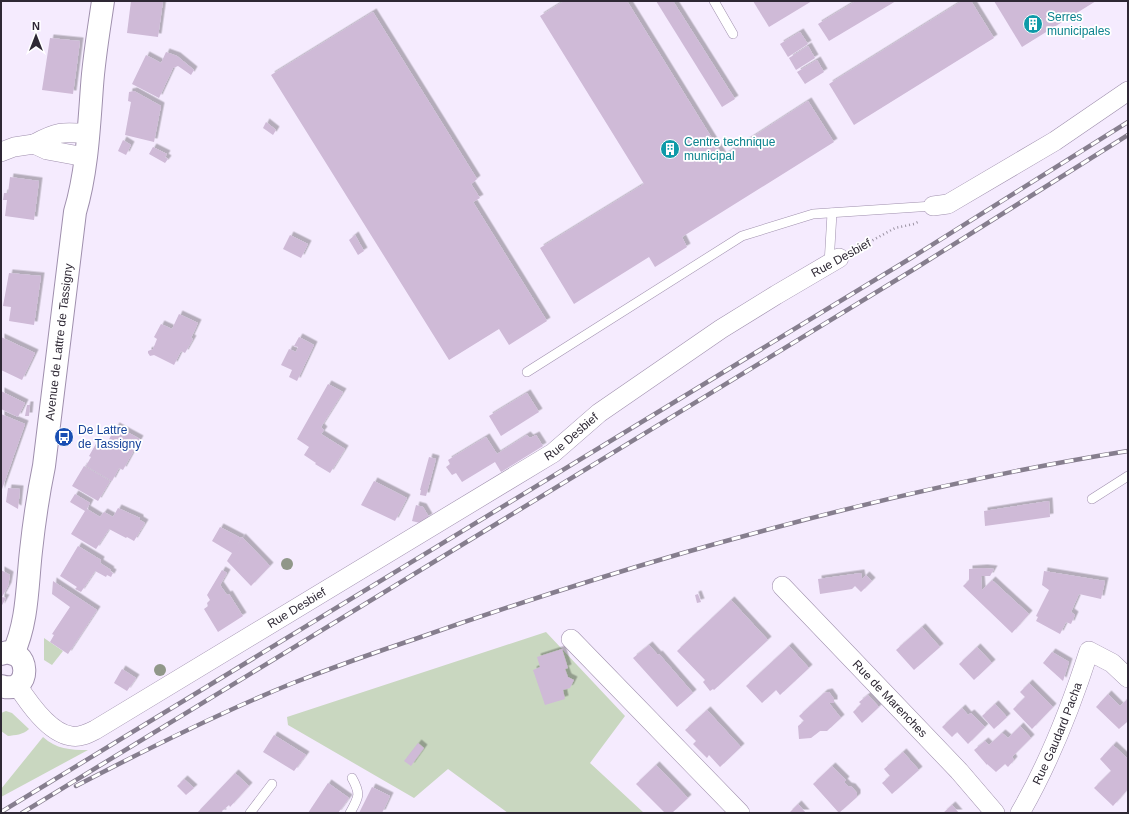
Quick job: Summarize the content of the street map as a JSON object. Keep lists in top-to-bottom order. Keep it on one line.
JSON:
{"streets":{"main road":["Avenue de Lattre de Tassigny"],"street":["Rue Desbief","Rue de Marenches","Rue Gaudard Pacha"]},"places":{"building":["Serres municipales","Centre technique municipal"],"bus stop":["De Lattre de Tassigny"]},"north":"top"}
